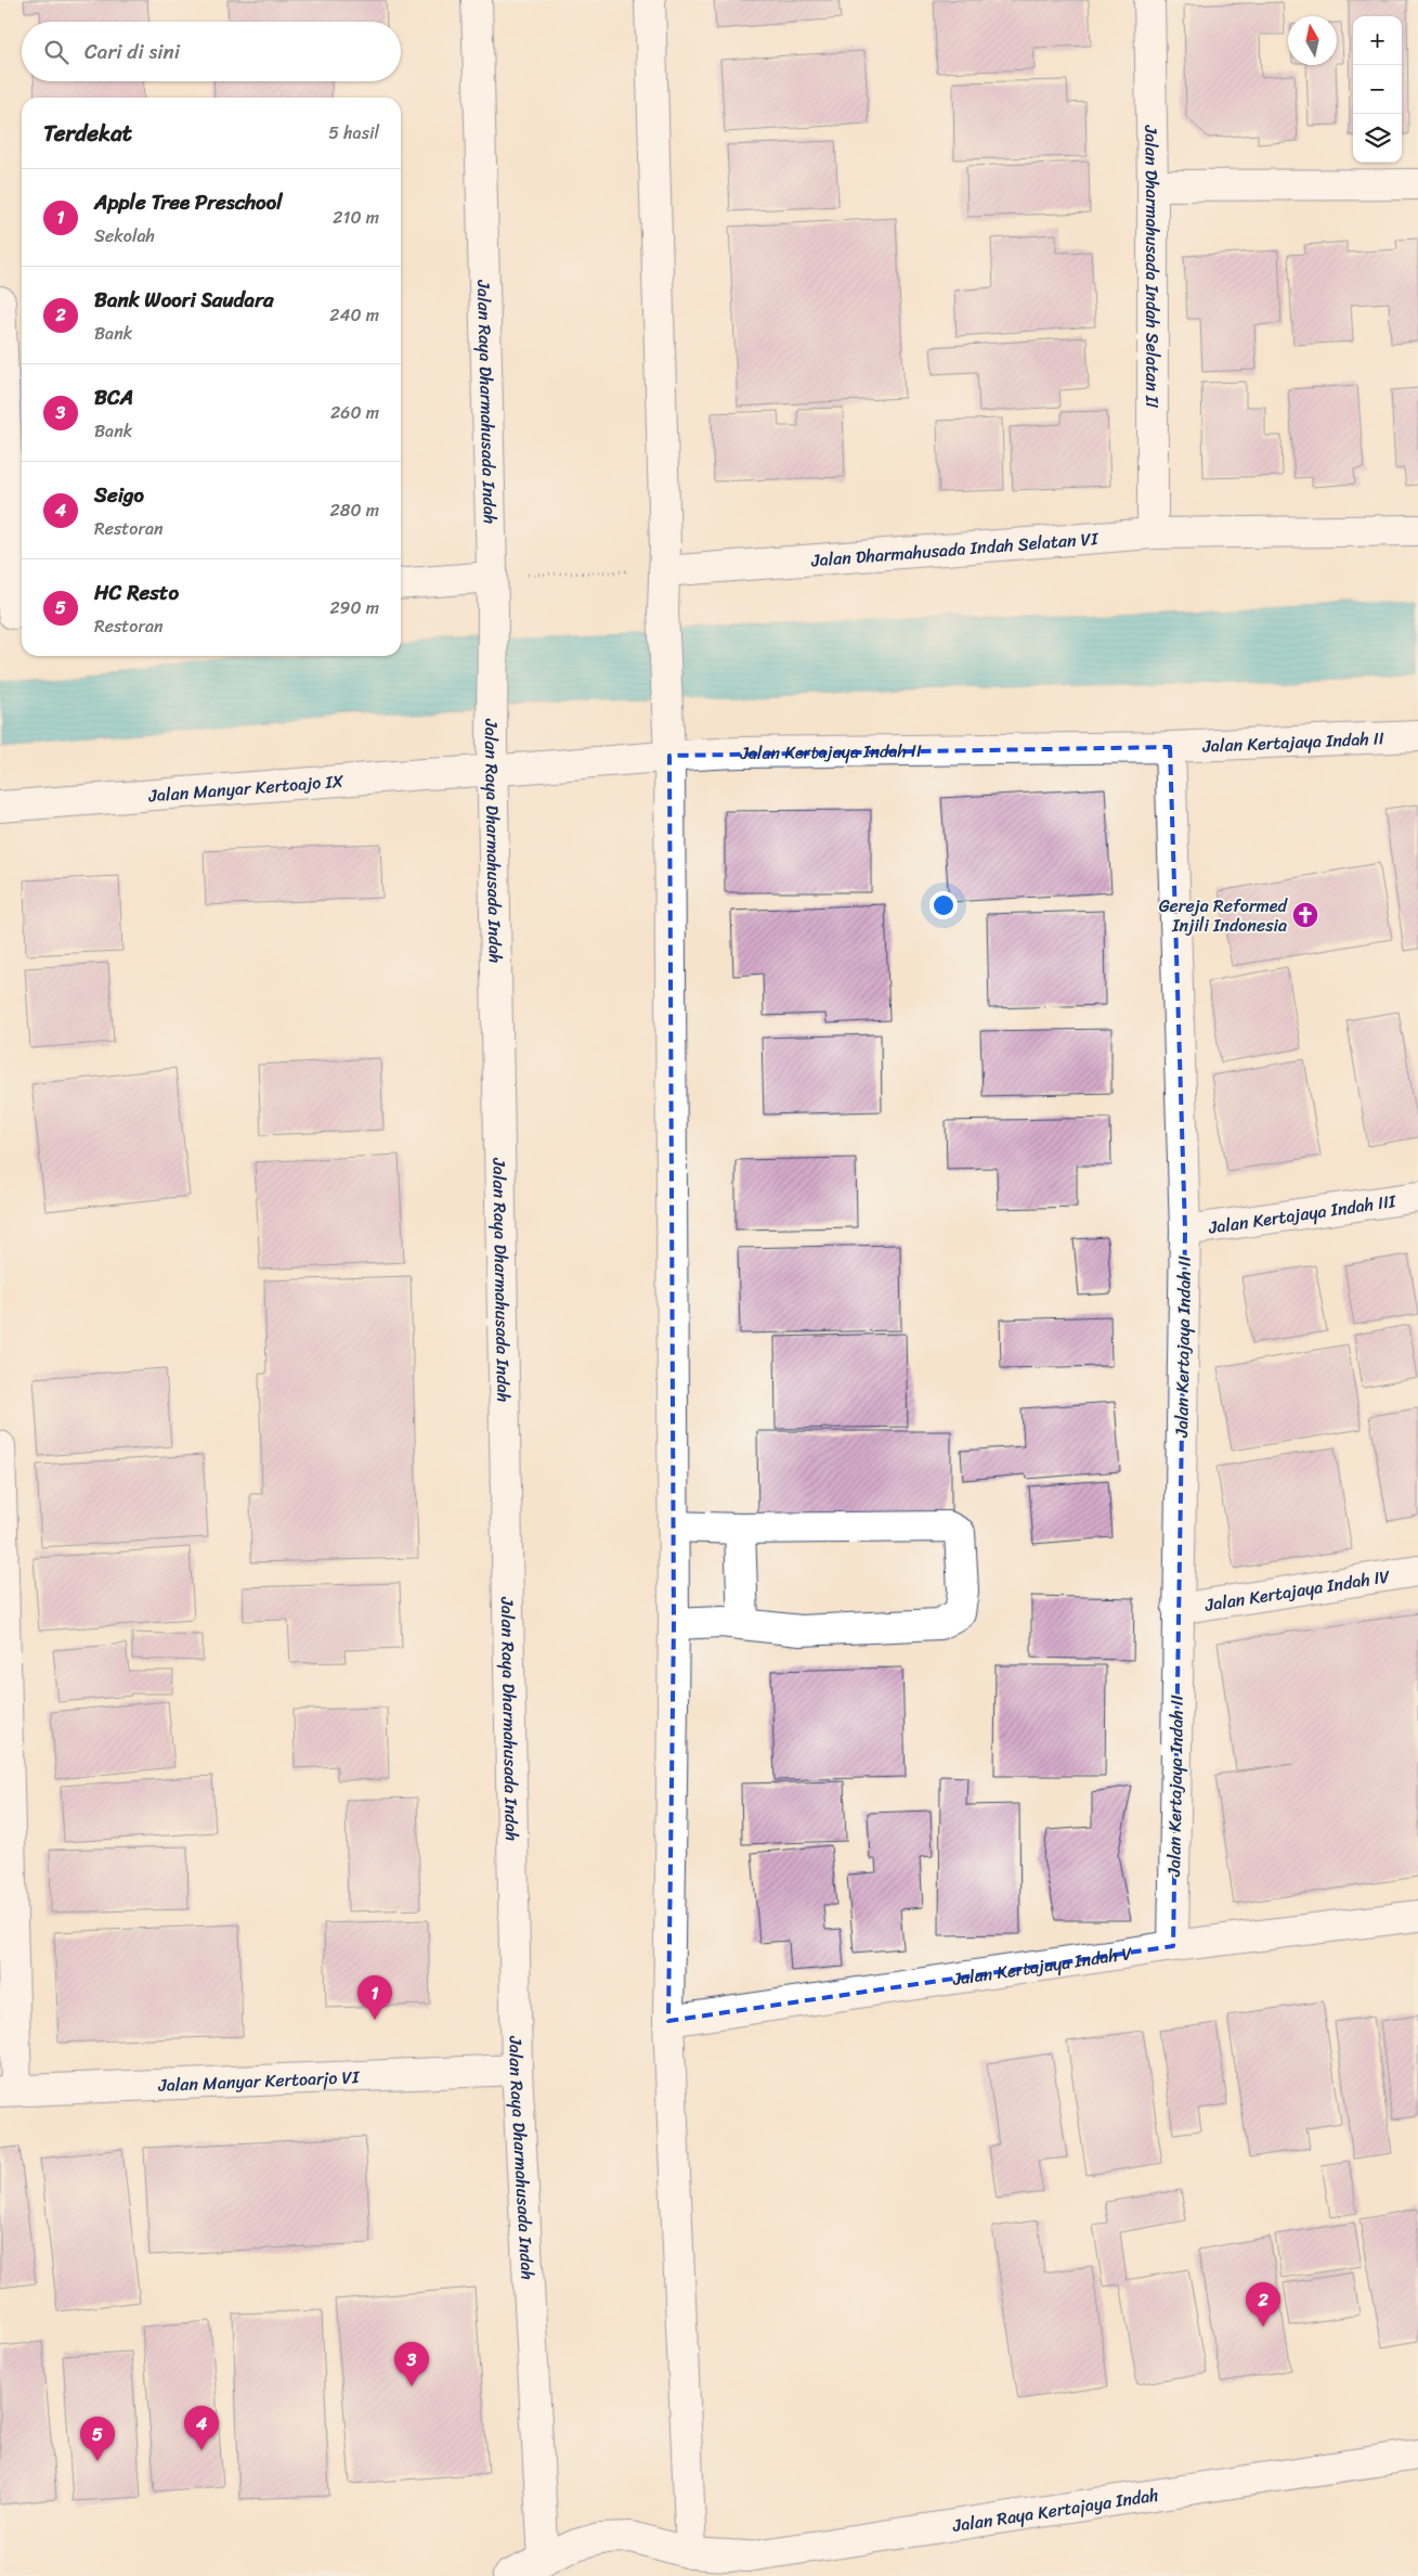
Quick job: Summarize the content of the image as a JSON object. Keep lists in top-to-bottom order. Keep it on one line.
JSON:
{"streets":{"street":["Jalan Dharmahusada Indah Selatan II","Jalan Raya Dharmahusada Indah","Jalan Dharmahusada Indah Selatan VI","Jalan Kertajaya Indah II","Jalan Manyar Kertoajo IX","Jalan Kertajaya Indah III","Jalan Kertajaya Indah IV","Jalan Kertajaya Indah V","Jalan Manyar Kertoarjo VI","Jalan Raya Kertajaya Indah"]},"crossings":[["Jalan Dharmahusada Indah Selatan II","Jalan Dharmahusada Indah Selatan VI"],["Jalan Raya Dharmahusada Indah","Jalan Kertajaya Indah II"],["Jalan Raya Dharmahusada Indah","Jalan Manyar Kertoajo IX"],["Jalan Raya Dharmahusada Indah","Jalan Manyar Kertoarjo VI"],["Jalan Raya Dharmahusada Indah","Jalan Raya Kertajaya Indah"],["Jalan Kertajaya Indah II","Jalan Manyar Kertoajo IX"],["Jalan Kertajaya Indah II","Jalan Kertajaya Indah III"],["Jalan Kertajaya Indah II","Jalan Kertajaya Indah IV"],["Jalan Kertajaya Indah II","Jalan Kertajaya Indah V"]],"places":{"church":["Gereja Reformed Injili Indonesia"]},"north":"top","page":{"map_buttons":["+","−"],"search":"Cari di sini","heading":["Terdekat","5 hasil"],"list":[{"mark":"1","name":"Apple Tree Preschool","note":"Sekolah","value":"210 m"},{"mark":"2","name":"Bank Woori Saudara","note":"Bank","value":"240 m"},{"mark":"3","name":"BCA","note":"Bank","value":"260 m"},{"mark":"4","name":"Seigo","note":"Restoran","value":"280 m"},{"mark":"5","name":"HC Resto","note":"Restoran","value":"290 m"}],"pins":["1","2","3","4","5"]}}
